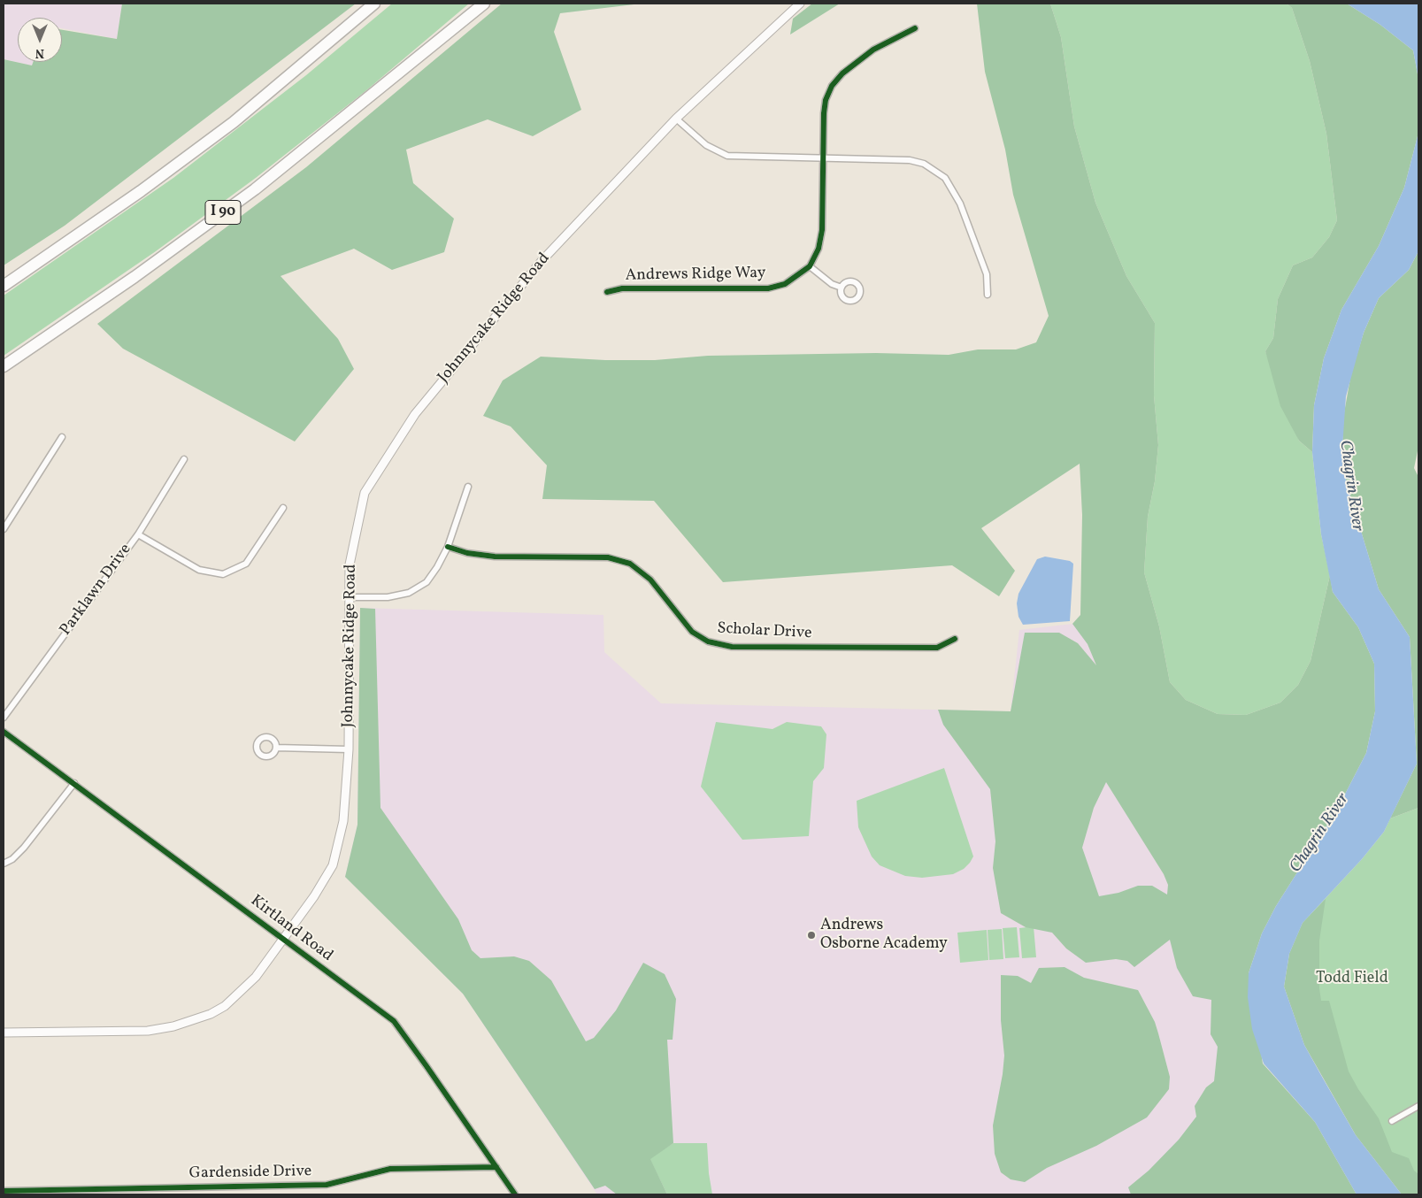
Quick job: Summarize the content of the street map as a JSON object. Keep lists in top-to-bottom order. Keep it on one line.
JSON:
{"streets":{"highway":["I 90"],"main road":["Johnnycake Ridge Road"],"street":["Andrews Ridge Way","Parklawn Drive","Scholar Drive","Kirtland Road","Gardenside Drive"]},"crossings":[["Johnnycake Ridge Road","Kirtland Road"],["Kirtland Road","Gardenside Drive"]],"water":["Chagrin River"],"parks":["Todd Field"],"places":["Andrews Osborne Academy"],"north":"bottom"}
